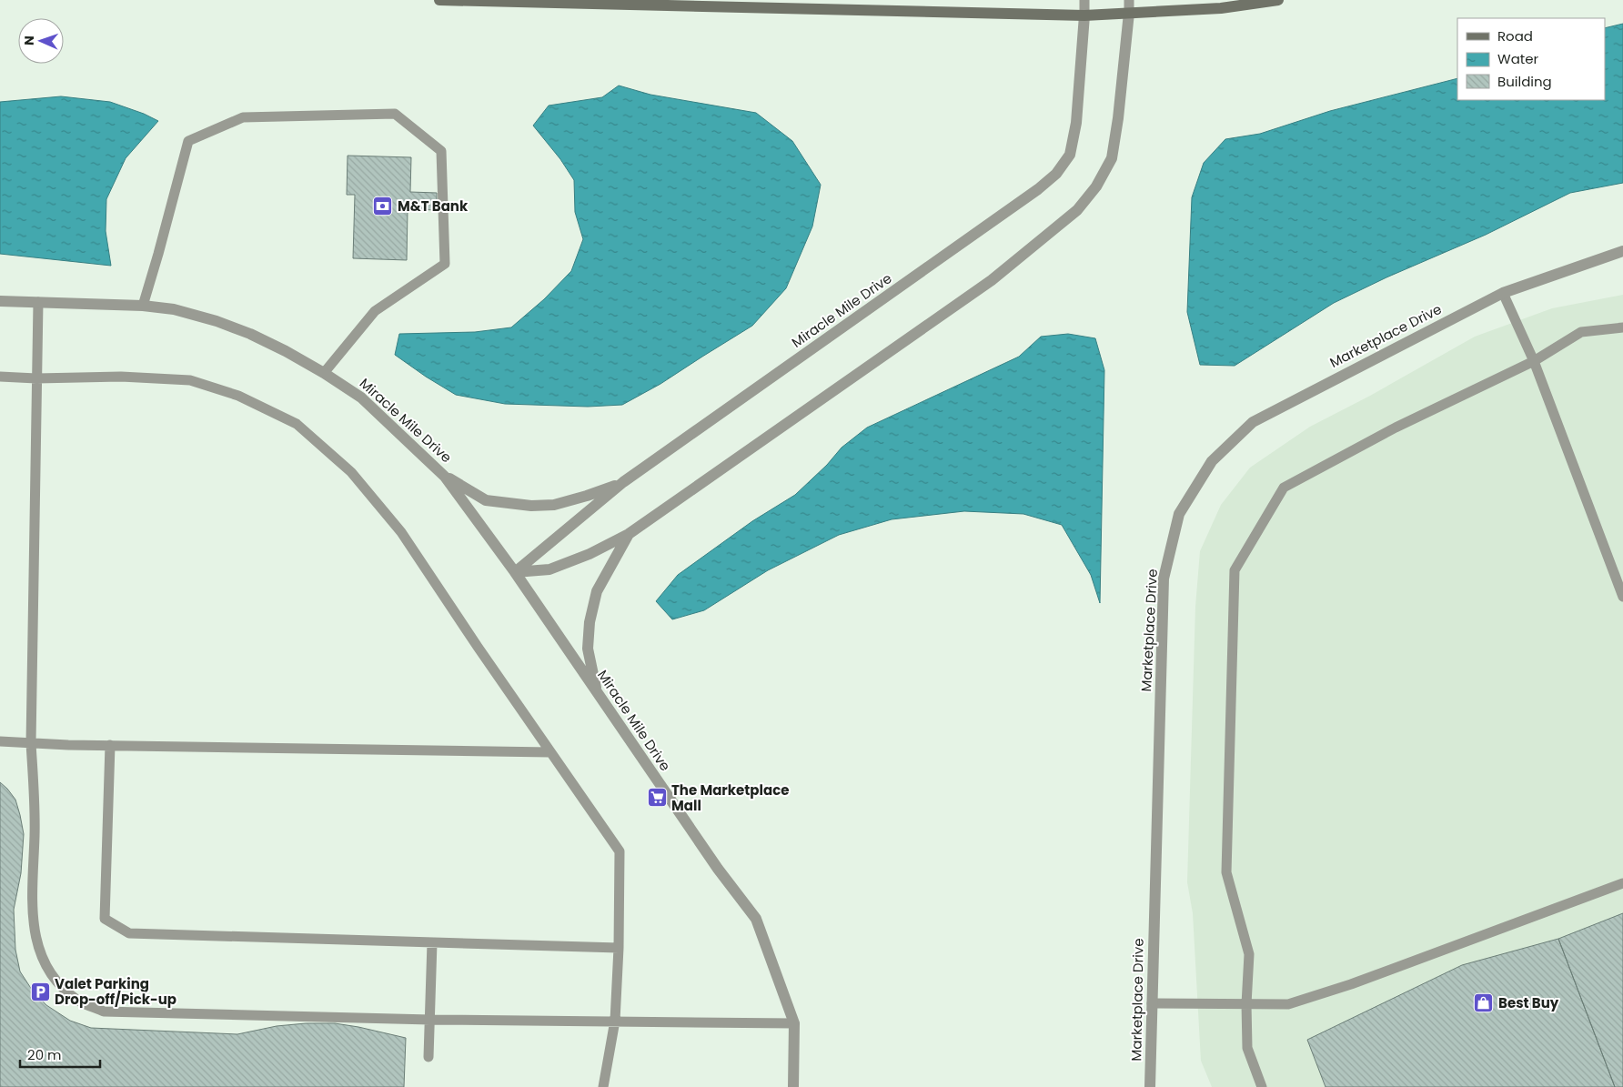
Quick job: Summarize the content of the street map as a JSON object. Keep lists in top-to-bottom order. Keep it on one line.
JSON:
{"streets":{"street":["Miracle Mile Drive","Marketplace Drive"]},"places":{"bank":["M&T Bank"],"supermarket":["The Marketplace Mall"],"parking":["Valet Parking Drop-off/Pick-up"],"shop":["Best Buy"]},"legend":["Road","Water","Building"],"scale_bar":"20 m","north":"left"}
